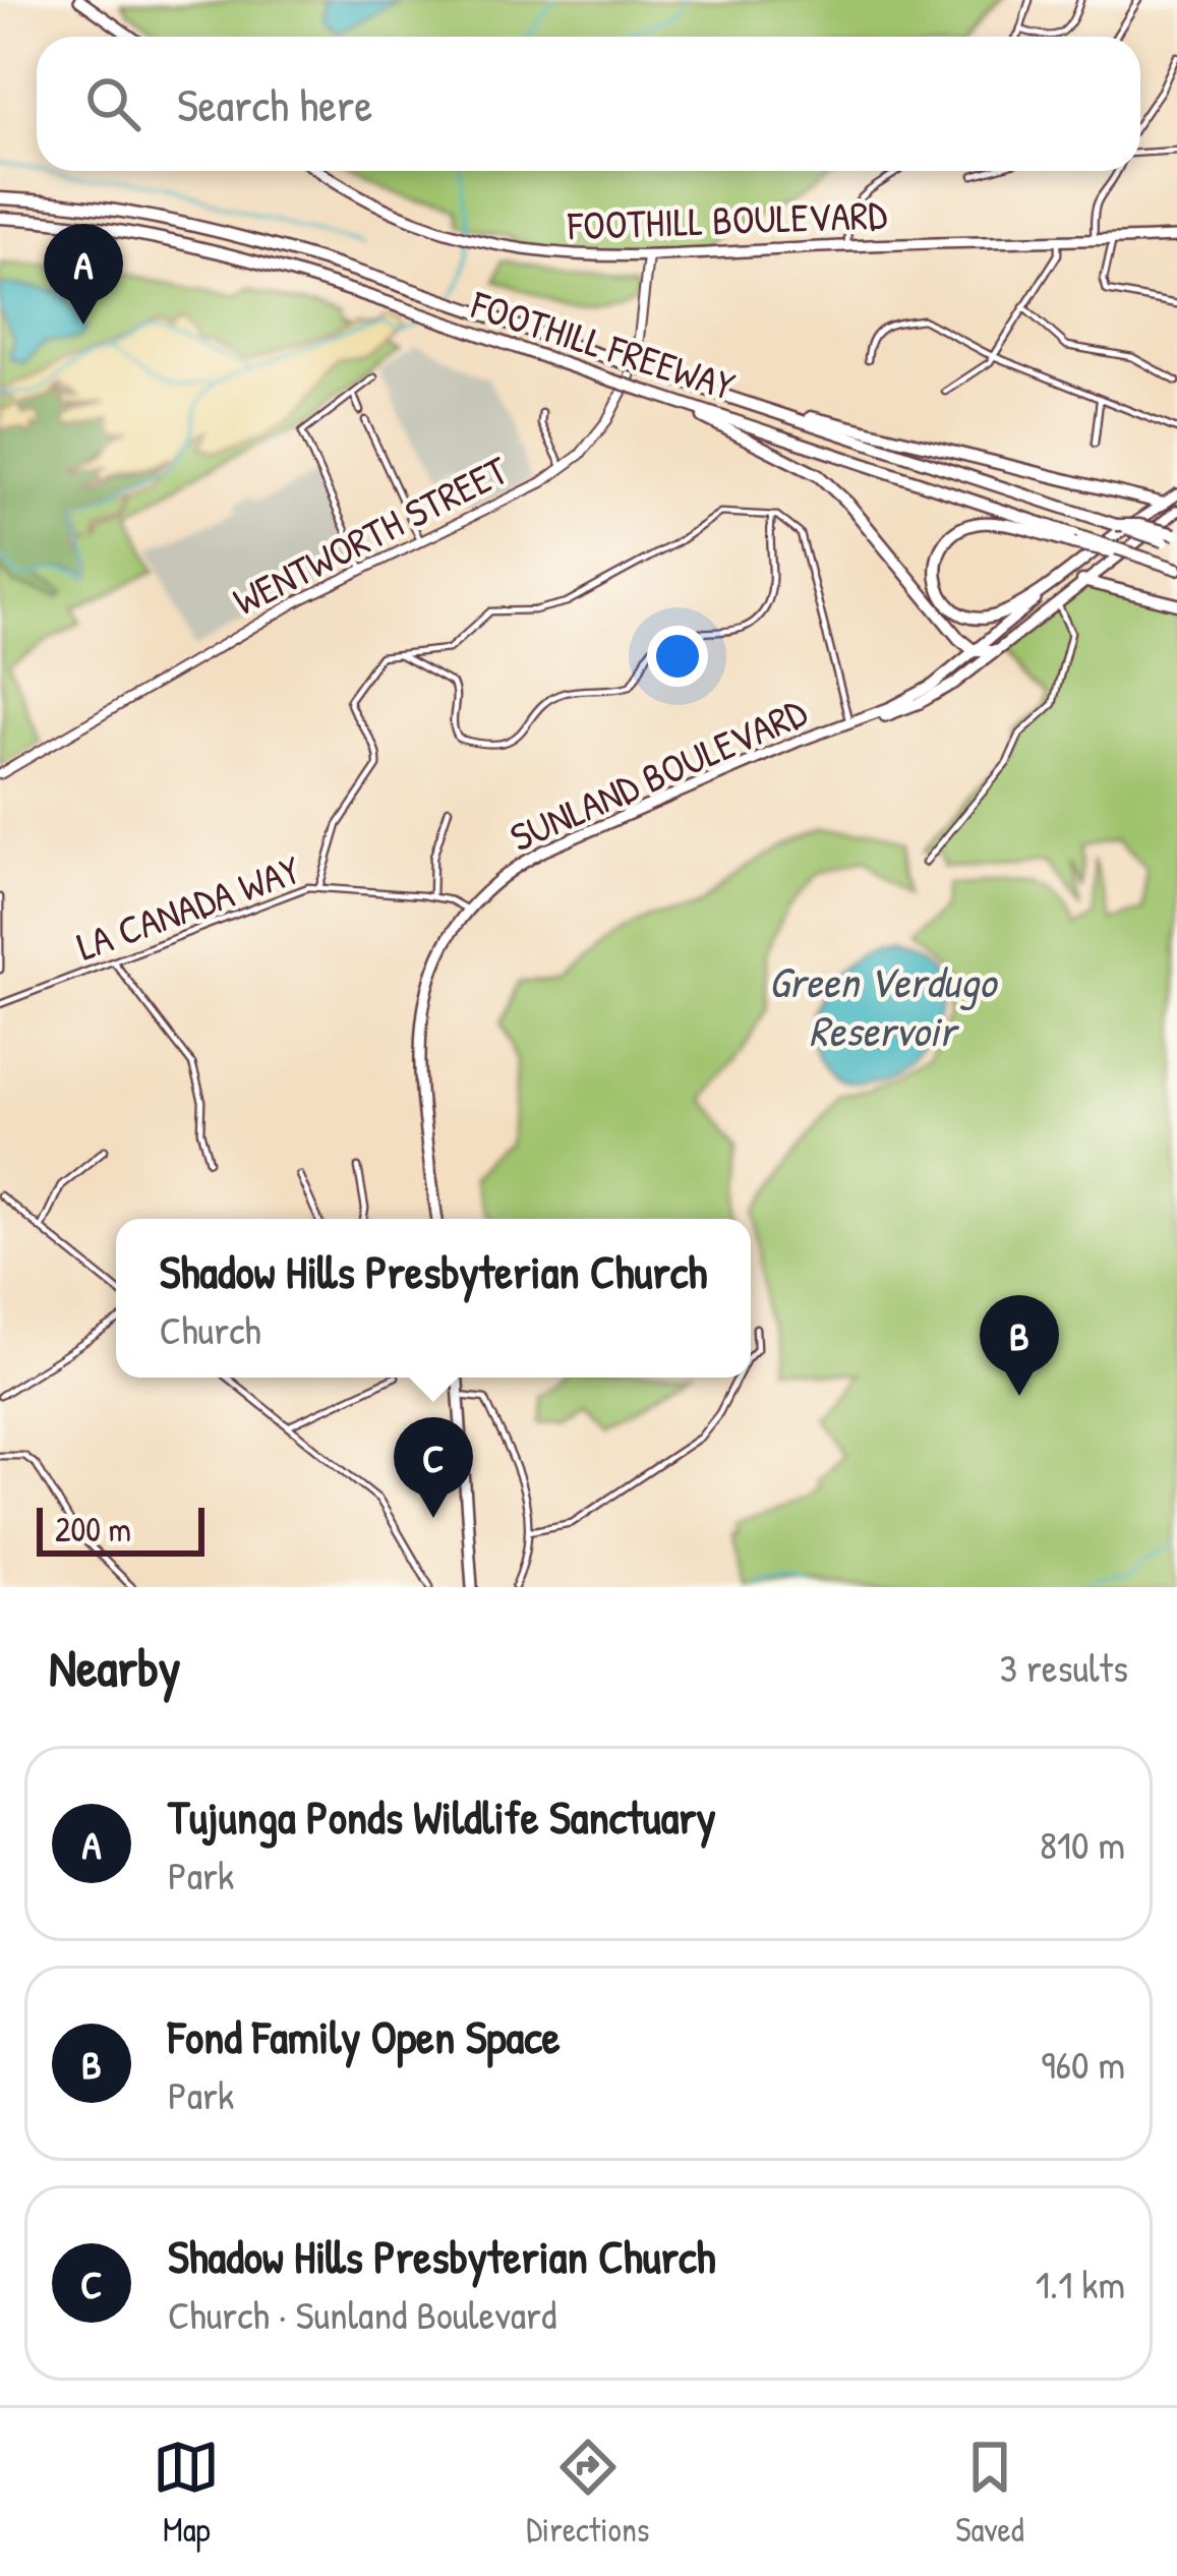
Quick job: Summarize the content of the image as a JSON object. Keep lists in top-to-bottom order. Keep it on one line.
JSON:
{"streets":{"highway":["FOOTHILL FREEWAY"],"main road":["FOOTHILL BOULEVARD","WENTWORTH STREET","SUNLAND BOULEVARD"],"street":["LA CANADA WAY"]},"crossings":[["FOOTHILL BOULEVARD","WENTWORTH STREET"],["FOOTHILL FREEWAY","SUNLAND BOULEVARD"],["SUNLAND BOULEVARD","LA CANADA WAY"]],"water":["Green Verdugo Reservoir"],"scale_bar":"200 m","page":{"search":"Search here","pins":["A","B","C"],"popup":["Shadow Hills Presbyterian Church","Church"],"scale":"200 m","heading":["Nearby","3 results"],"list":[{"mark":"A","name":"Tujunga Ponds Wildlife Sanctuary","note":"Park","value":"810 m"},{"mark":"B","name":"Fond Family Open Space","note":"Park","value":"960 m"},{"mark":"C","name":"Shadow Hills Presbyterian Church","note":"Church · Sunland Boulevard","value":"1.1 km"}],"nav":["Map","Directions","Saved"]}}
